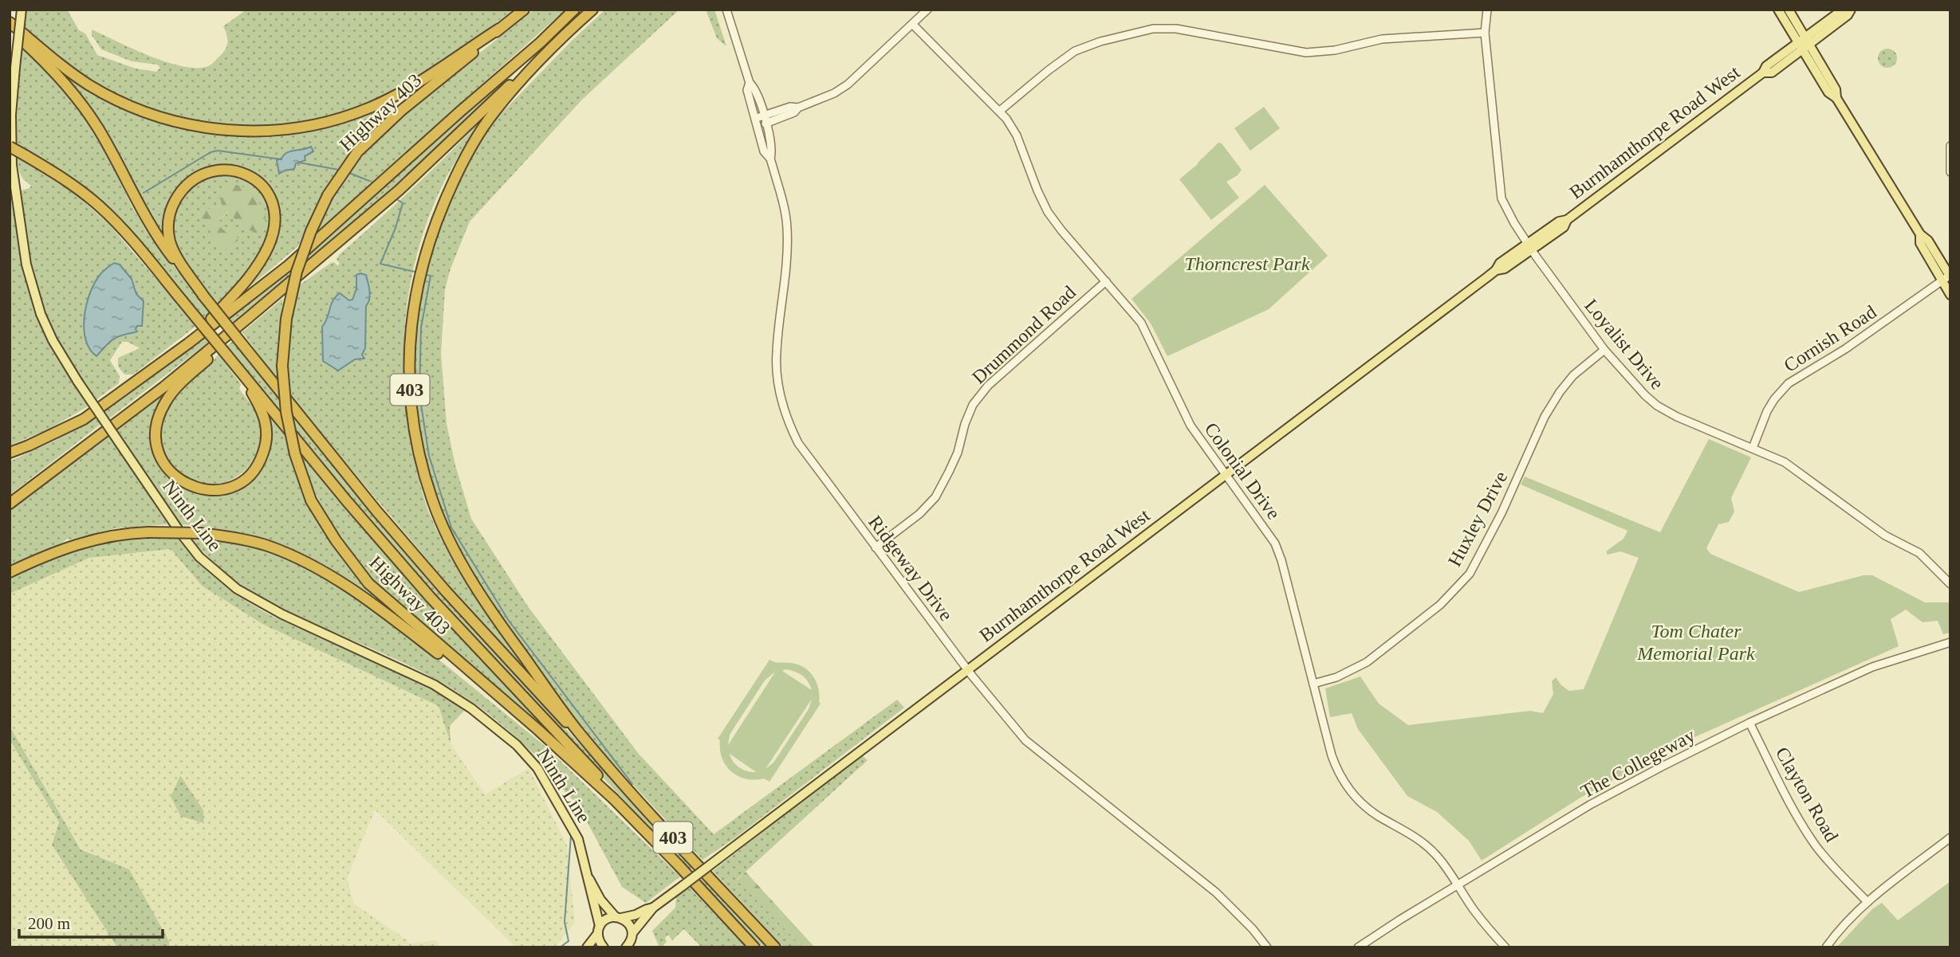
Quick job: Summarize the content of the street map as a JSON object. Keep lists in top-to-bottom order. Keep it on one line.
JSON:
{"streets":{"highway":["Highway 403","403"],"main road":["Burnhamthorpe Road West","Ninth Line"],"street":["Drummond Road","Cornish Road","Loyalist Drive","Colonial Drive","Huxley Drive","Ridgeway Drive","The Collegeway","Clayton Road"]},"crossings":[["Burnhamthorpe Road West","Loyalist Drive"],["Burnhamthorpe Road West","Colonial Drive"],["Burnhamthorpe Road West","Ninth Line"],["Burnhamthorpe Road West","Ridgeway Drive"],["Drummond Road","Colonial Drive"],["Drummond Road","Ridgeway Drive"],["Cornish Road","Loyalist Drive"],["Loyalist Drive","Huxley Drive"],["Colonial Drive","Huxley Drive"],["Colonial Drive","The Collegeway"],["The Collegeway","Clayton Road"]],"parks":["Thorncrest Park","Tom Chater Memorial Park"],"scale_bar":"200 m"}
